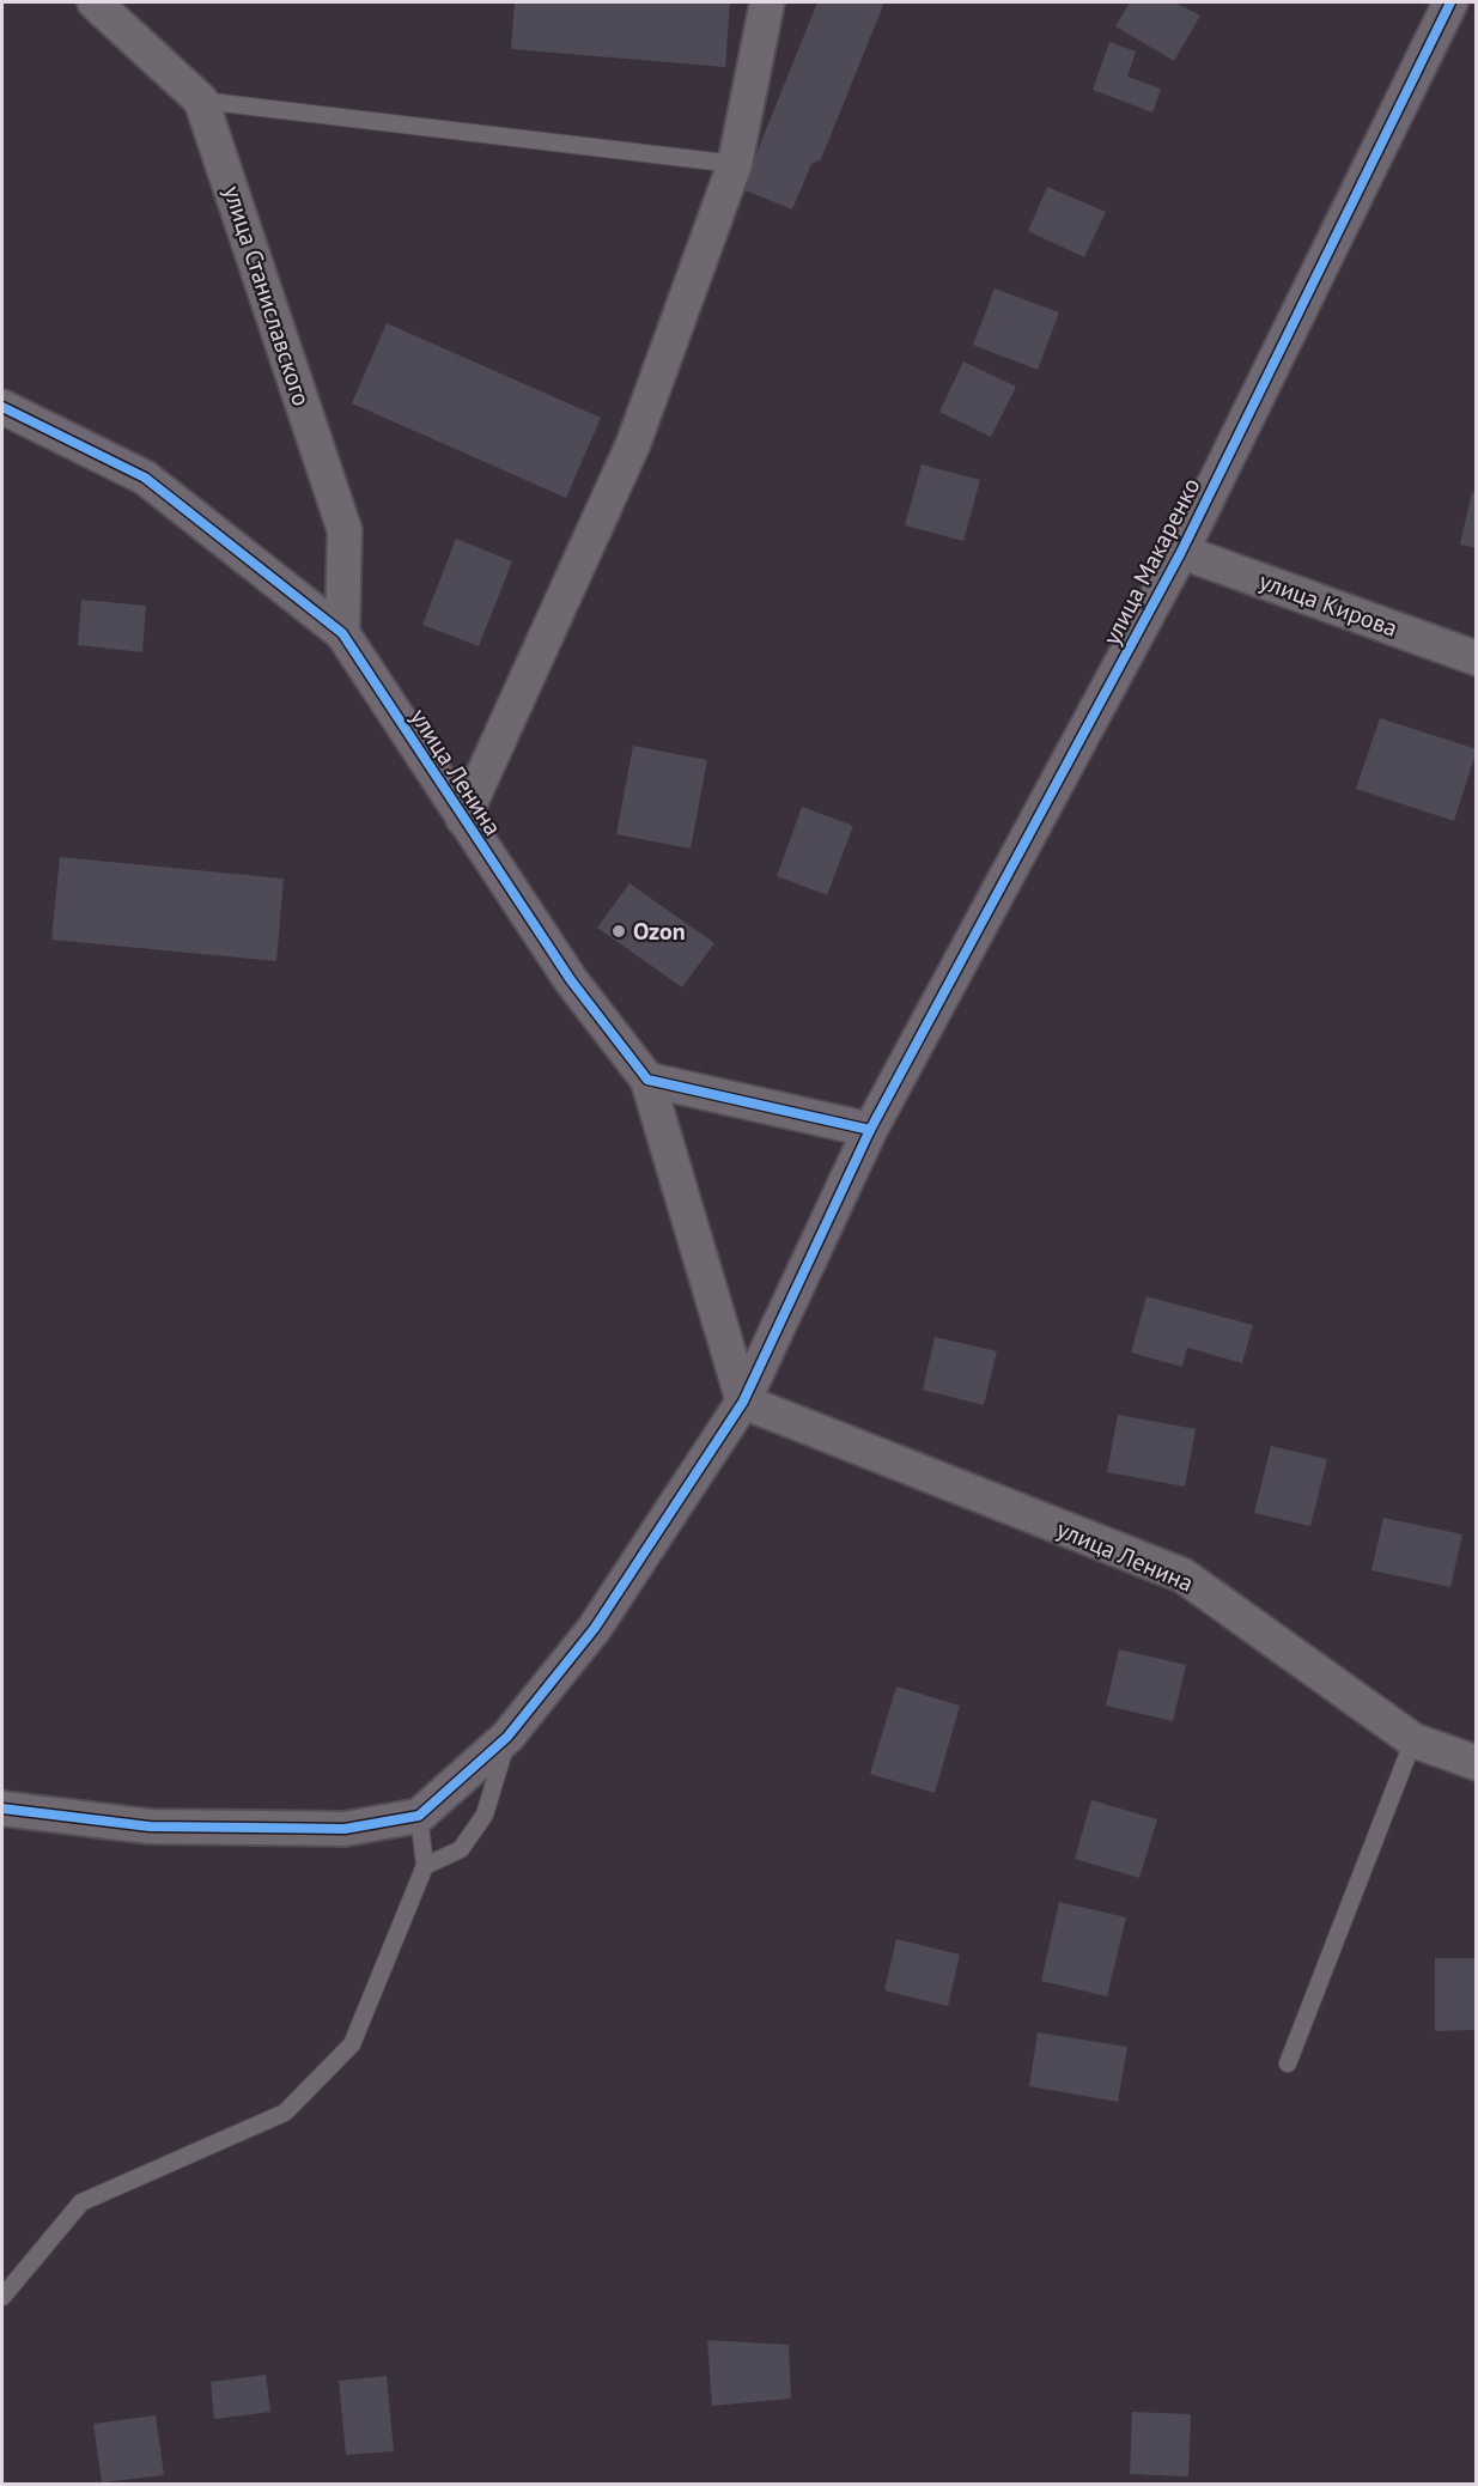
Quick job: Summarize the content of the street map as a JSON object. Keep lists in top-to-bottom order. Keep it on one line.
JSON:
{"streets":{"street":["улица Станиславского","улица Макаренко","улица Кирова","улица Ленина"]},"crossings":[["улица Станиславского","улица Ленина"],["улица Макаренко","улица Кирова"],["улица Макаренко","улица Ленина"]],"places":["Ozon"]}
